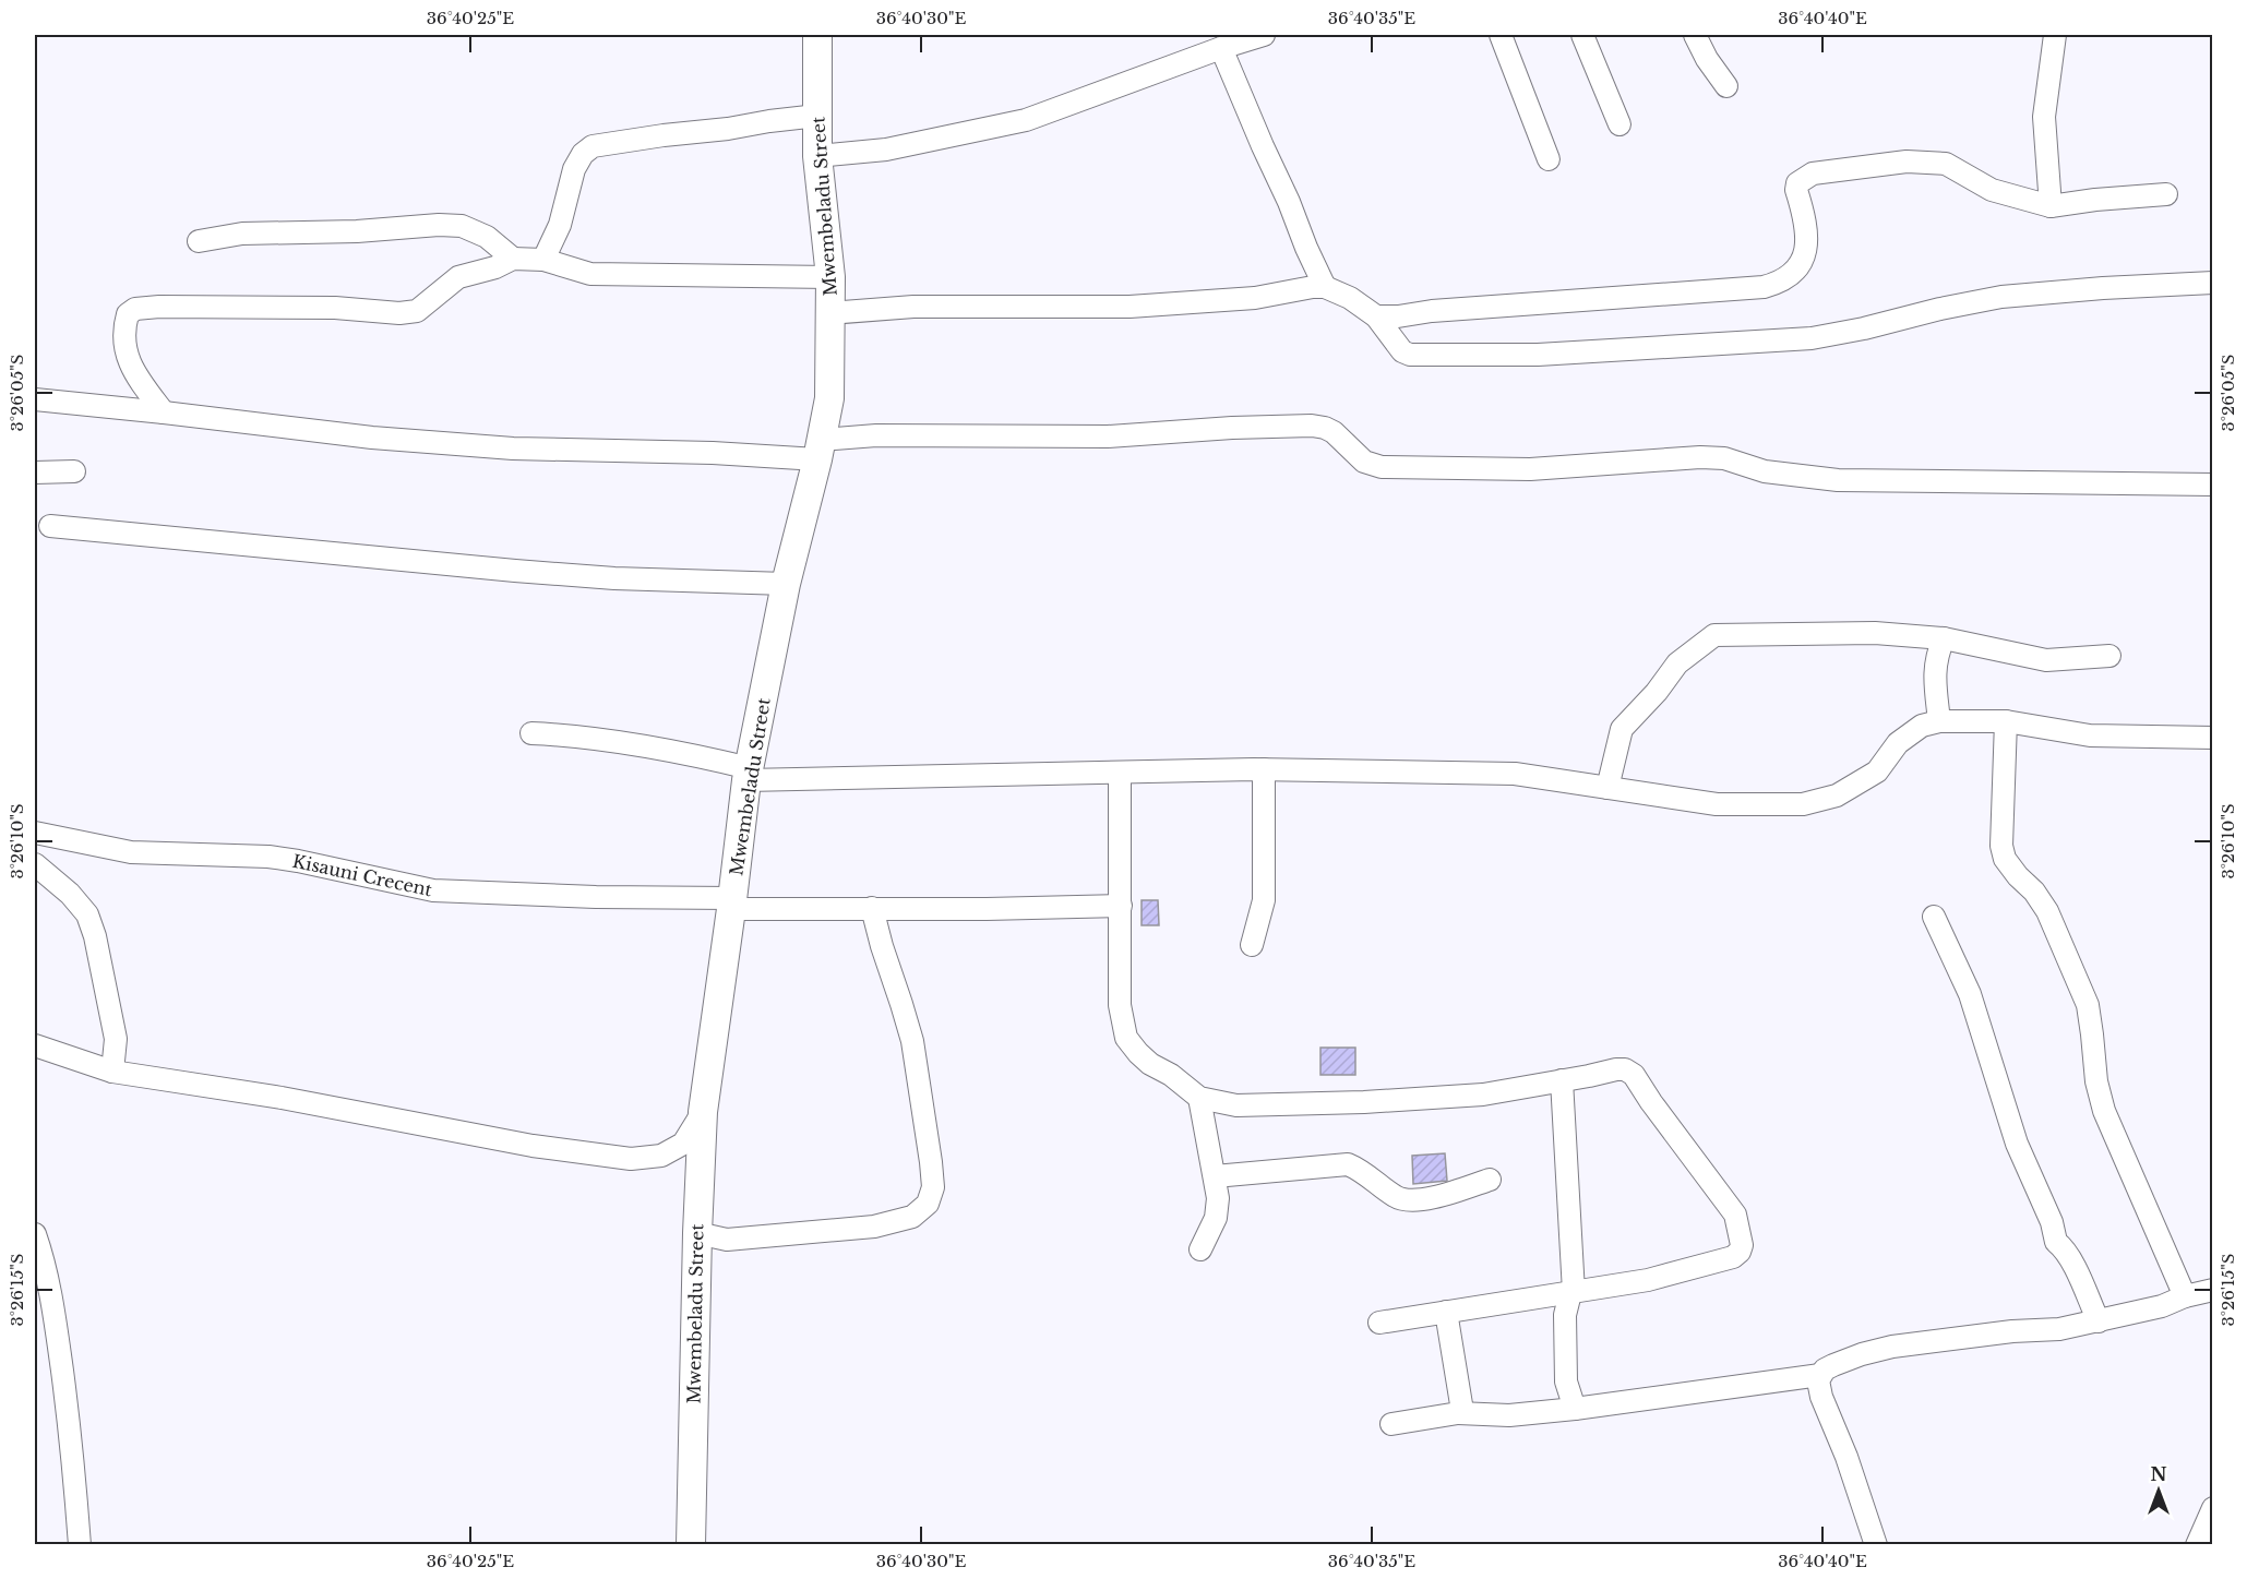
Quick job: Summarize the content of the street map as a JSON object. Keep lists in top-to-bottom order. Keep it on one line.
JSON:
{"streets":{"street":["Mwembeladu Street","Kisauni Crecent"]},"crossings":[["Mwembeladu Street","Kisauni Crecent"]],"north":"top","coordinates":["36°40'25\"E","36°40'30\"E","36°40'35\"E","36°40'40\"E","3°26'05\"S","3°26'10\"S","3°26'15\"S"]}
